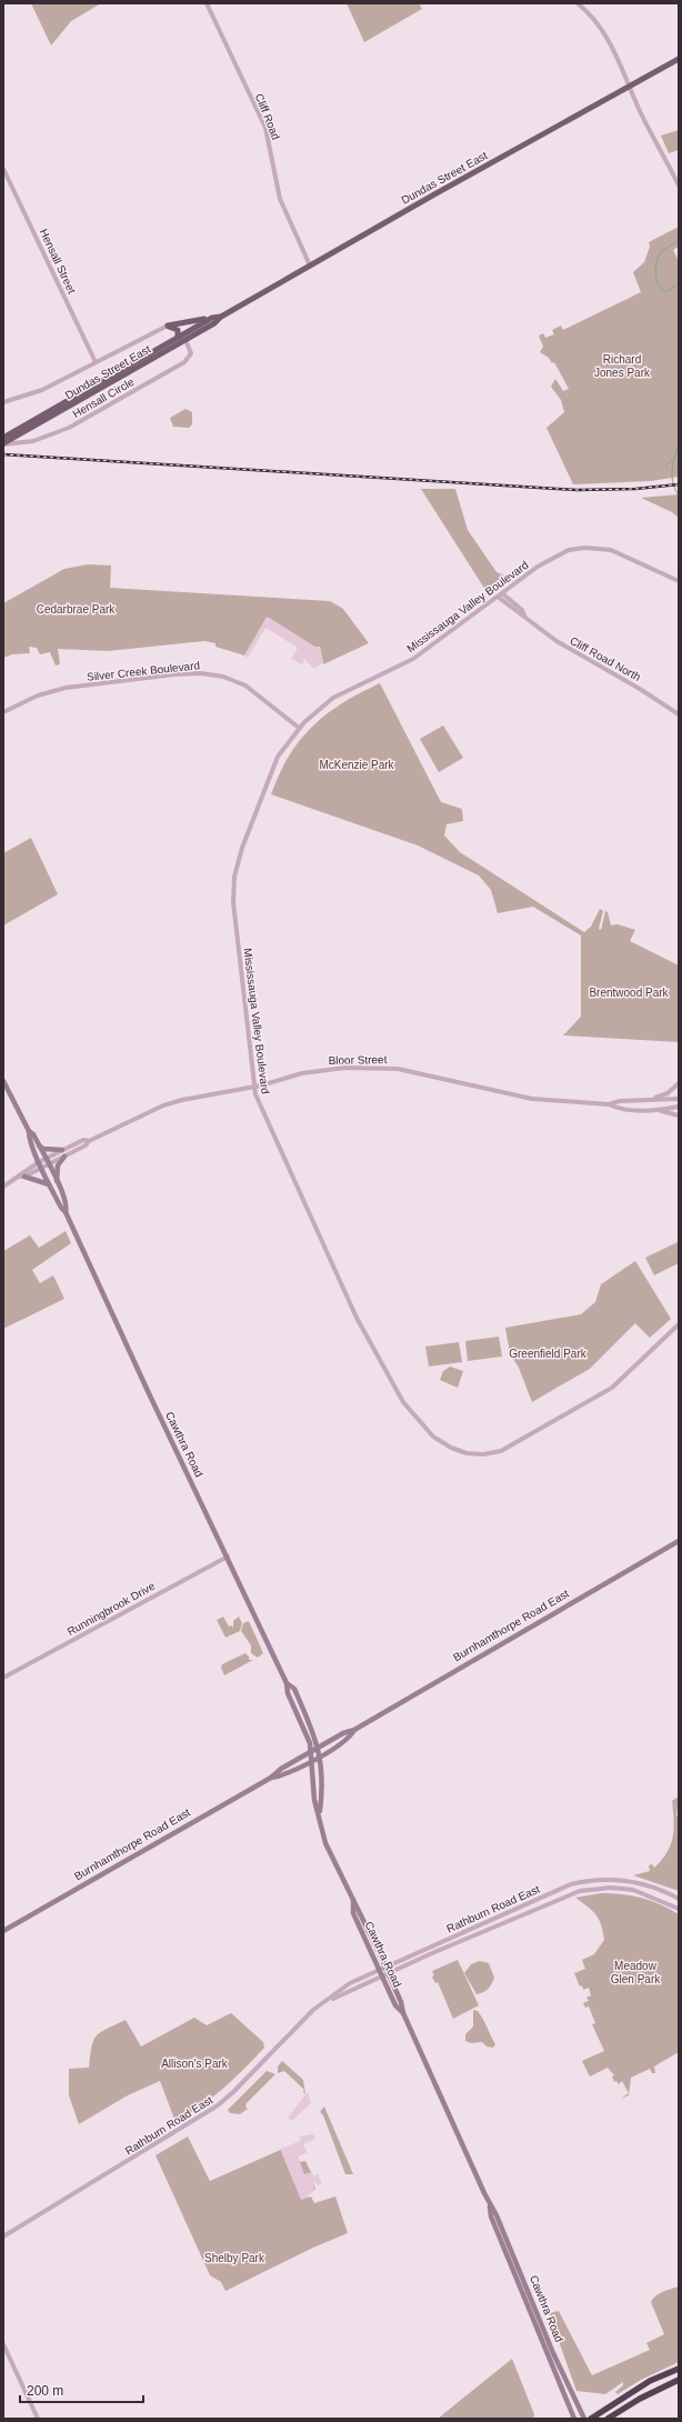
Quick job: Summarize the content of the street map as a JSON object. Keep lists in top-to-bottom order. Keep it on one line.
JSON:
{"streets":{"main road":["Dundas Street East","Cawthra Road","Burnhamthorpe Road East"],"street":["Cliff Road","Hensall Street","Hensall Circle","Mississauga Valley Boulevard","Cliff Road North","Silver Creek Boulevard","Bloor Street","Runningbrook Drive","Rathburn Road East"]},"crossings":[["Cliff Road","Dundas Street East"],["Dundas Street East","Hensall Circle"],["Mississauga Valley Boulevard","Cliff Road North"],["Mississauga Valley Boulevard","Silver Creek Boulevard"],["Mississauga Valley Boulevard","Bloor Street"],["Bloor Street","Cawthra Road"],["Cawthra Road","Runningbrook Drive"],["Cawthra Road","Burnhamthorpe Road East"],["Cawthra Road","Rathburn Road East"]],"parks":["Richard Jones Park","Cedarbrae Park","McKenzie Park","Brentwood Park","Greenfield Park","Meadow Glen Park","Allison's Park","Shelby Park"],"scale_bar":"200 m"}
